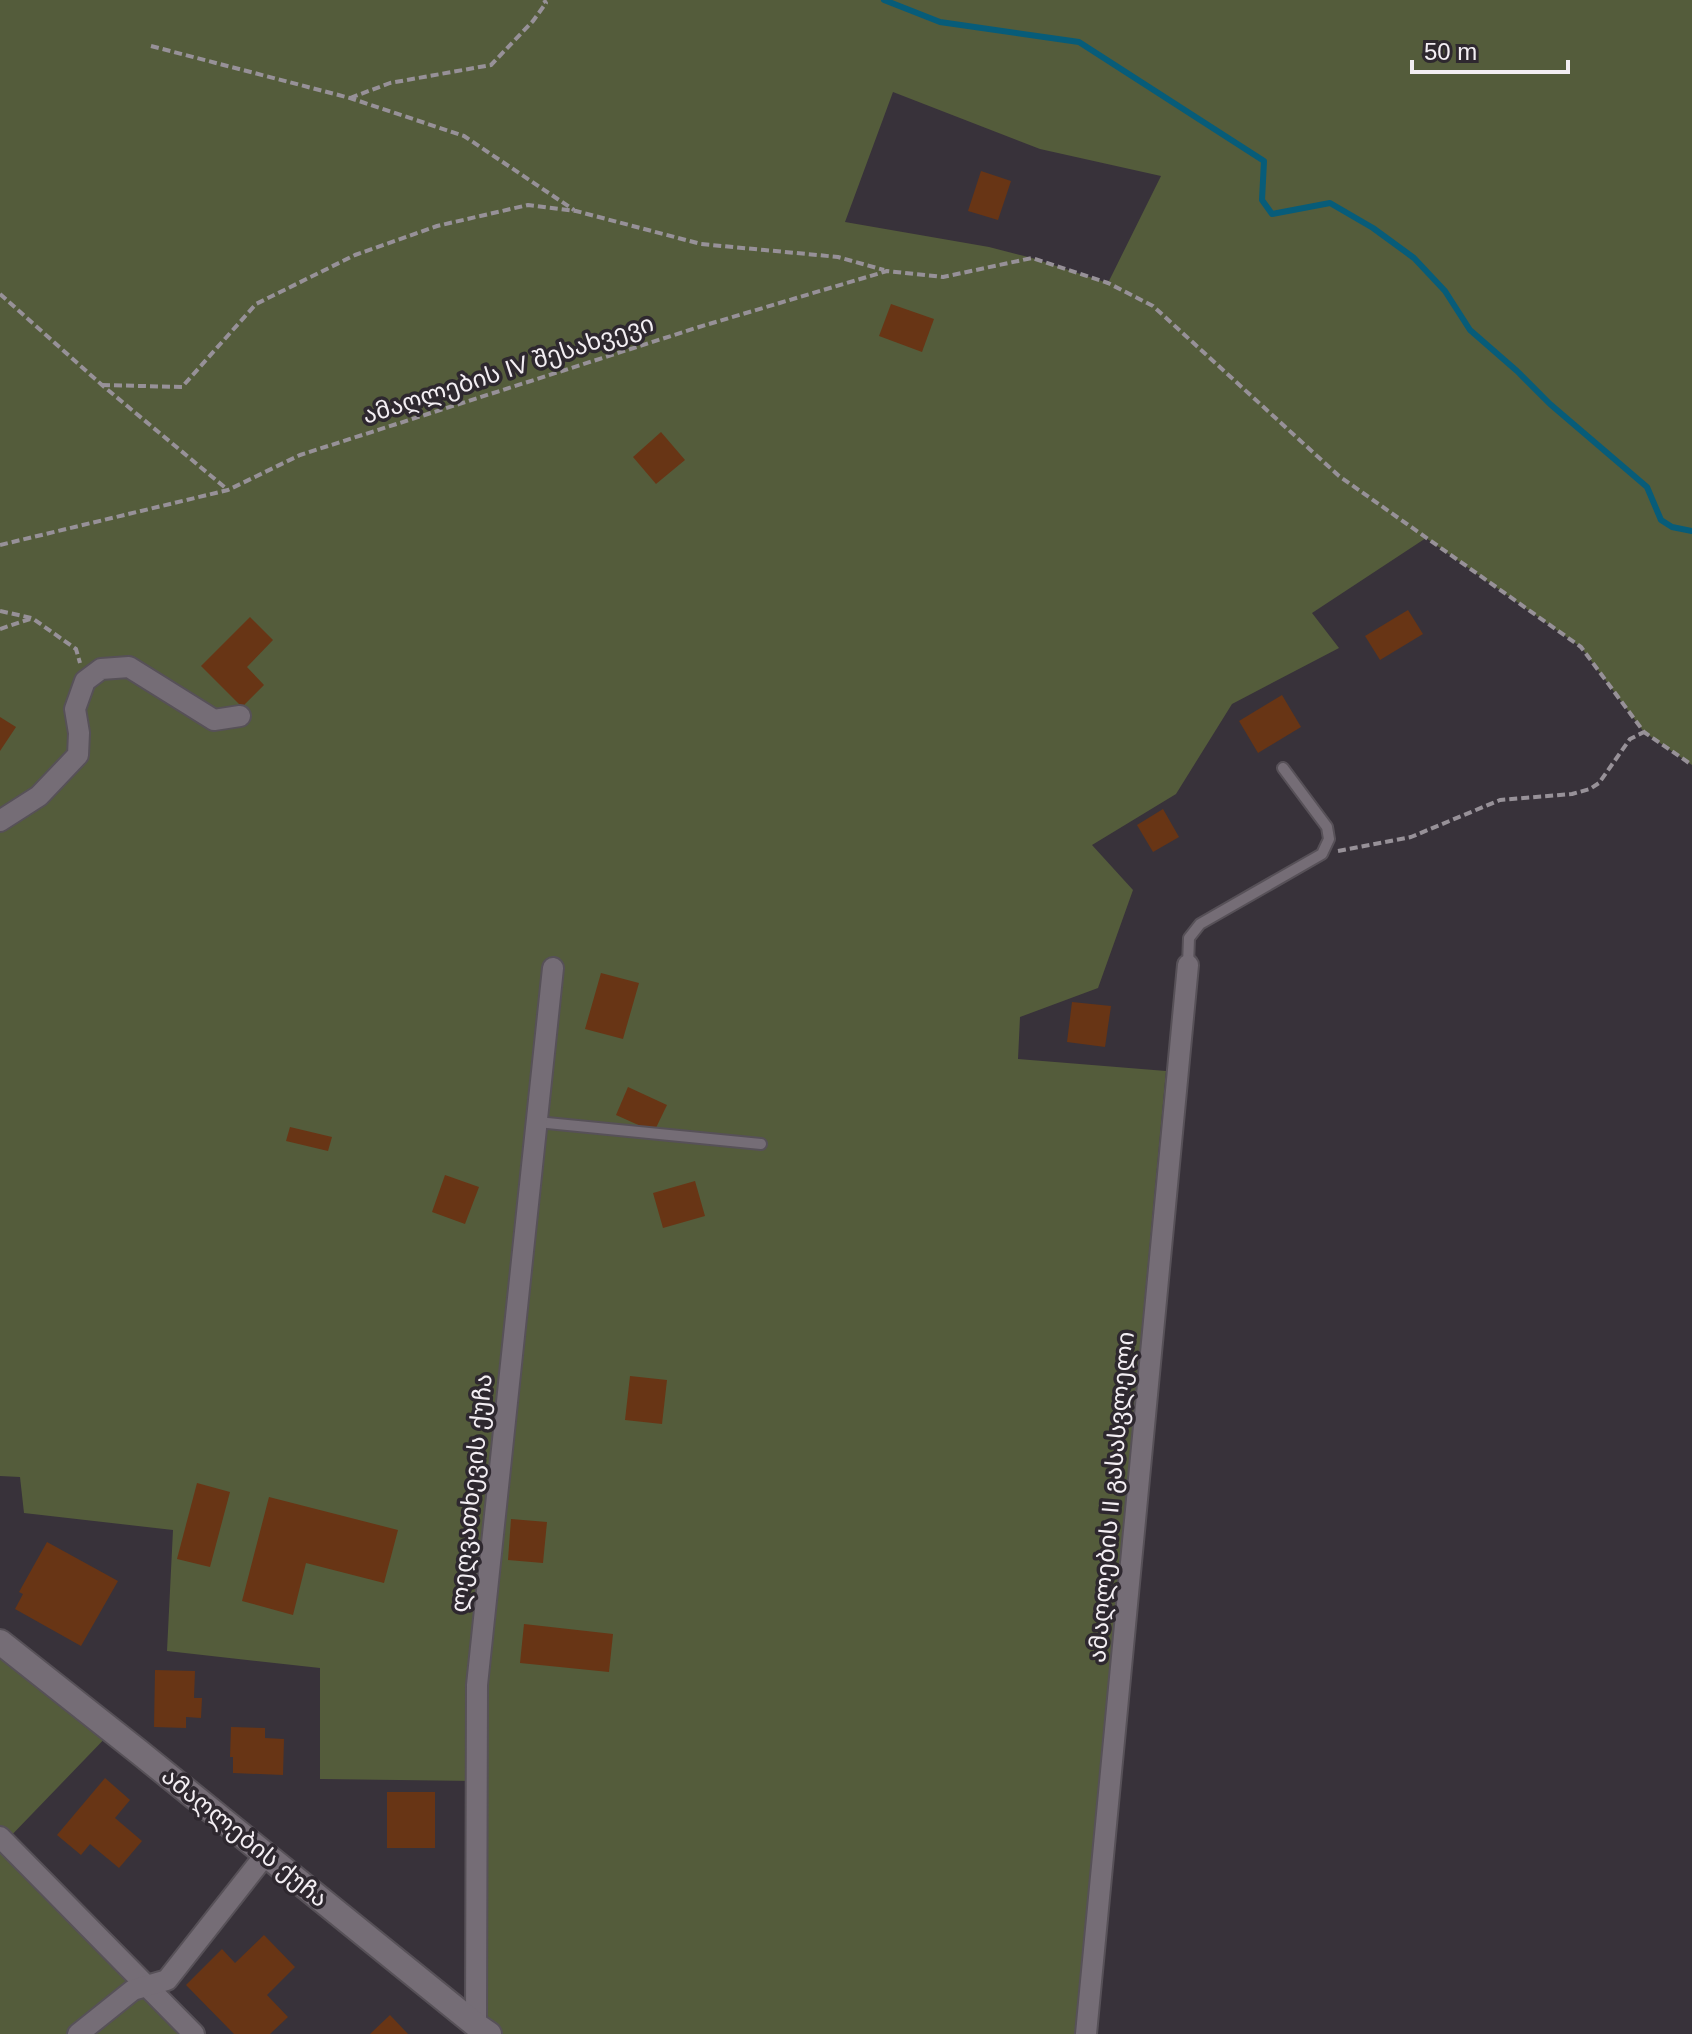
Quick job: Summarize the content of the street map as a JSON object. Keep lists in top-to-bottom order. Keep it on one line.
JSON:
{"streets":{"street":["ლეღვათხევის ქუჩა","ამაღლების II გასასვლელი","ამაღლების ქუჩა"],"path":["ამაღლების IV შესახვევი"]},"crossings":[["ლეღვათხევის ქუჩა","ამაღლების ქუჩა"]],"scale_bar":"50 m"}
